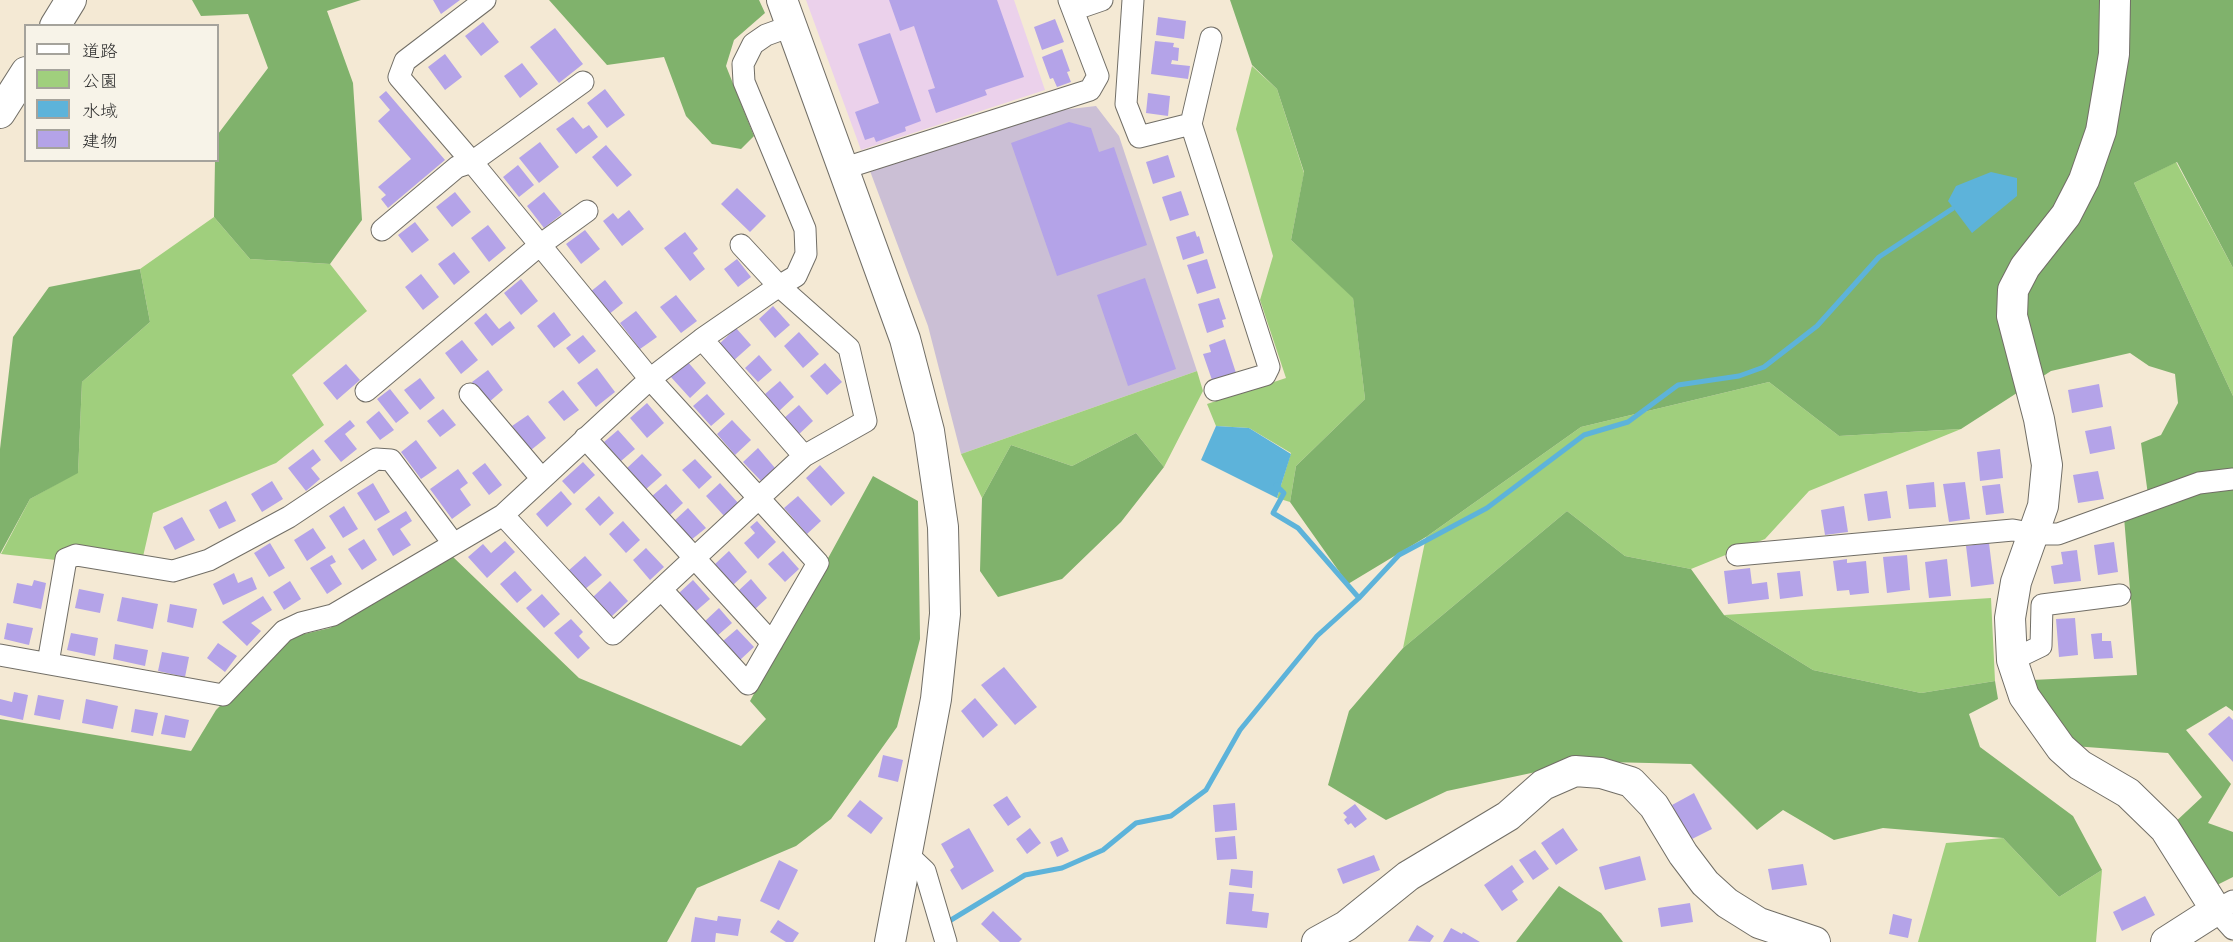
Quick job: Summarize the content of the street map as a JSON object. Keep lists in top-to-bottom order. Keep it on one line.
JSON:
{"legend":["道路","公園","水域","建物"]}
